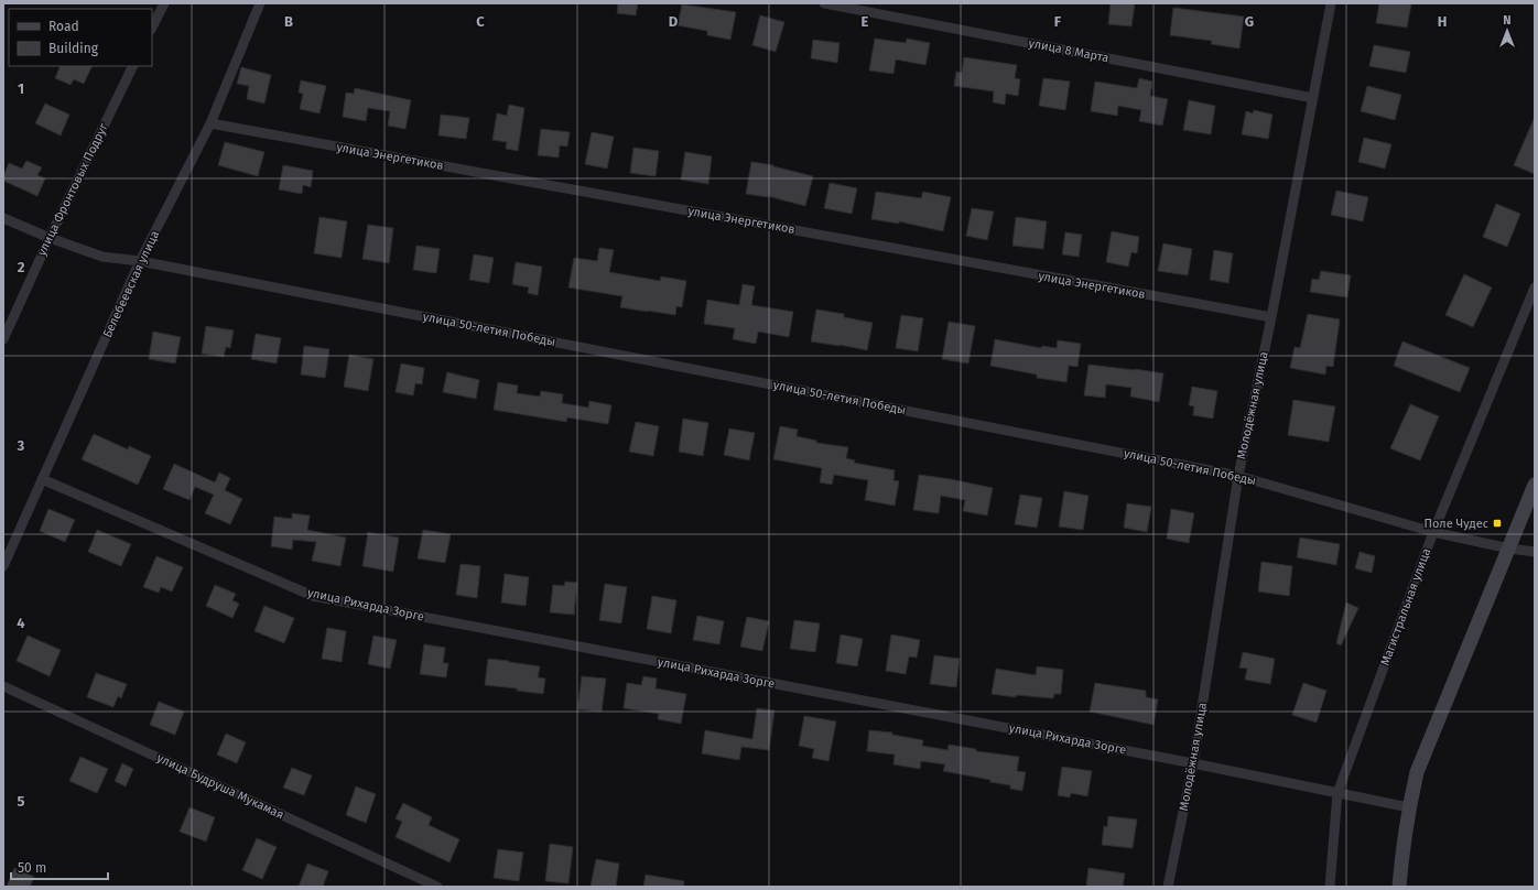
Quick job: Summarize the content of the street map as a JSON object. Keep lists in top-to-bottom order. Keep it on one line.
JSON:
{"streets":{"street":["улица 8 Марта","улица Энергетиков","улица Фронтовых Подруг","Белебеевская улица","улица 50-летия Победы","Молодёжная улица","улица Рихарда Зорге","Магистральная улица","улица Будруша Мукамая"]},"crossings":[["улица 8 Марта","Молодёжная улица"],["улица Энергетиков","Белебеевская улица"],["улица Энергетиков","Молодёжная улица"],["улица Фронтовых Подруг","улица 50-летия Победы"],["Белебеевская улица","улица 50-летия Победы"],["Белебеевская улица","улица Рихарда Зорге"],["улица 50-летия Победы","Молодёжная улица"],["улица 50-летия Победы","Магистральная улица"],["Молодёжная улица","улица Рихарда Зорге"],["улица Рихарда Зорге","Магистральная улица"]],"places":{"transit":["Поле Чудес"]},"legend":["Road","Building"],"scale_bar":"50 m","north":"top","grid":{"columns":["B","C","D","E","F","G","H"],"rows":["1","2","3","4","5"]}}
